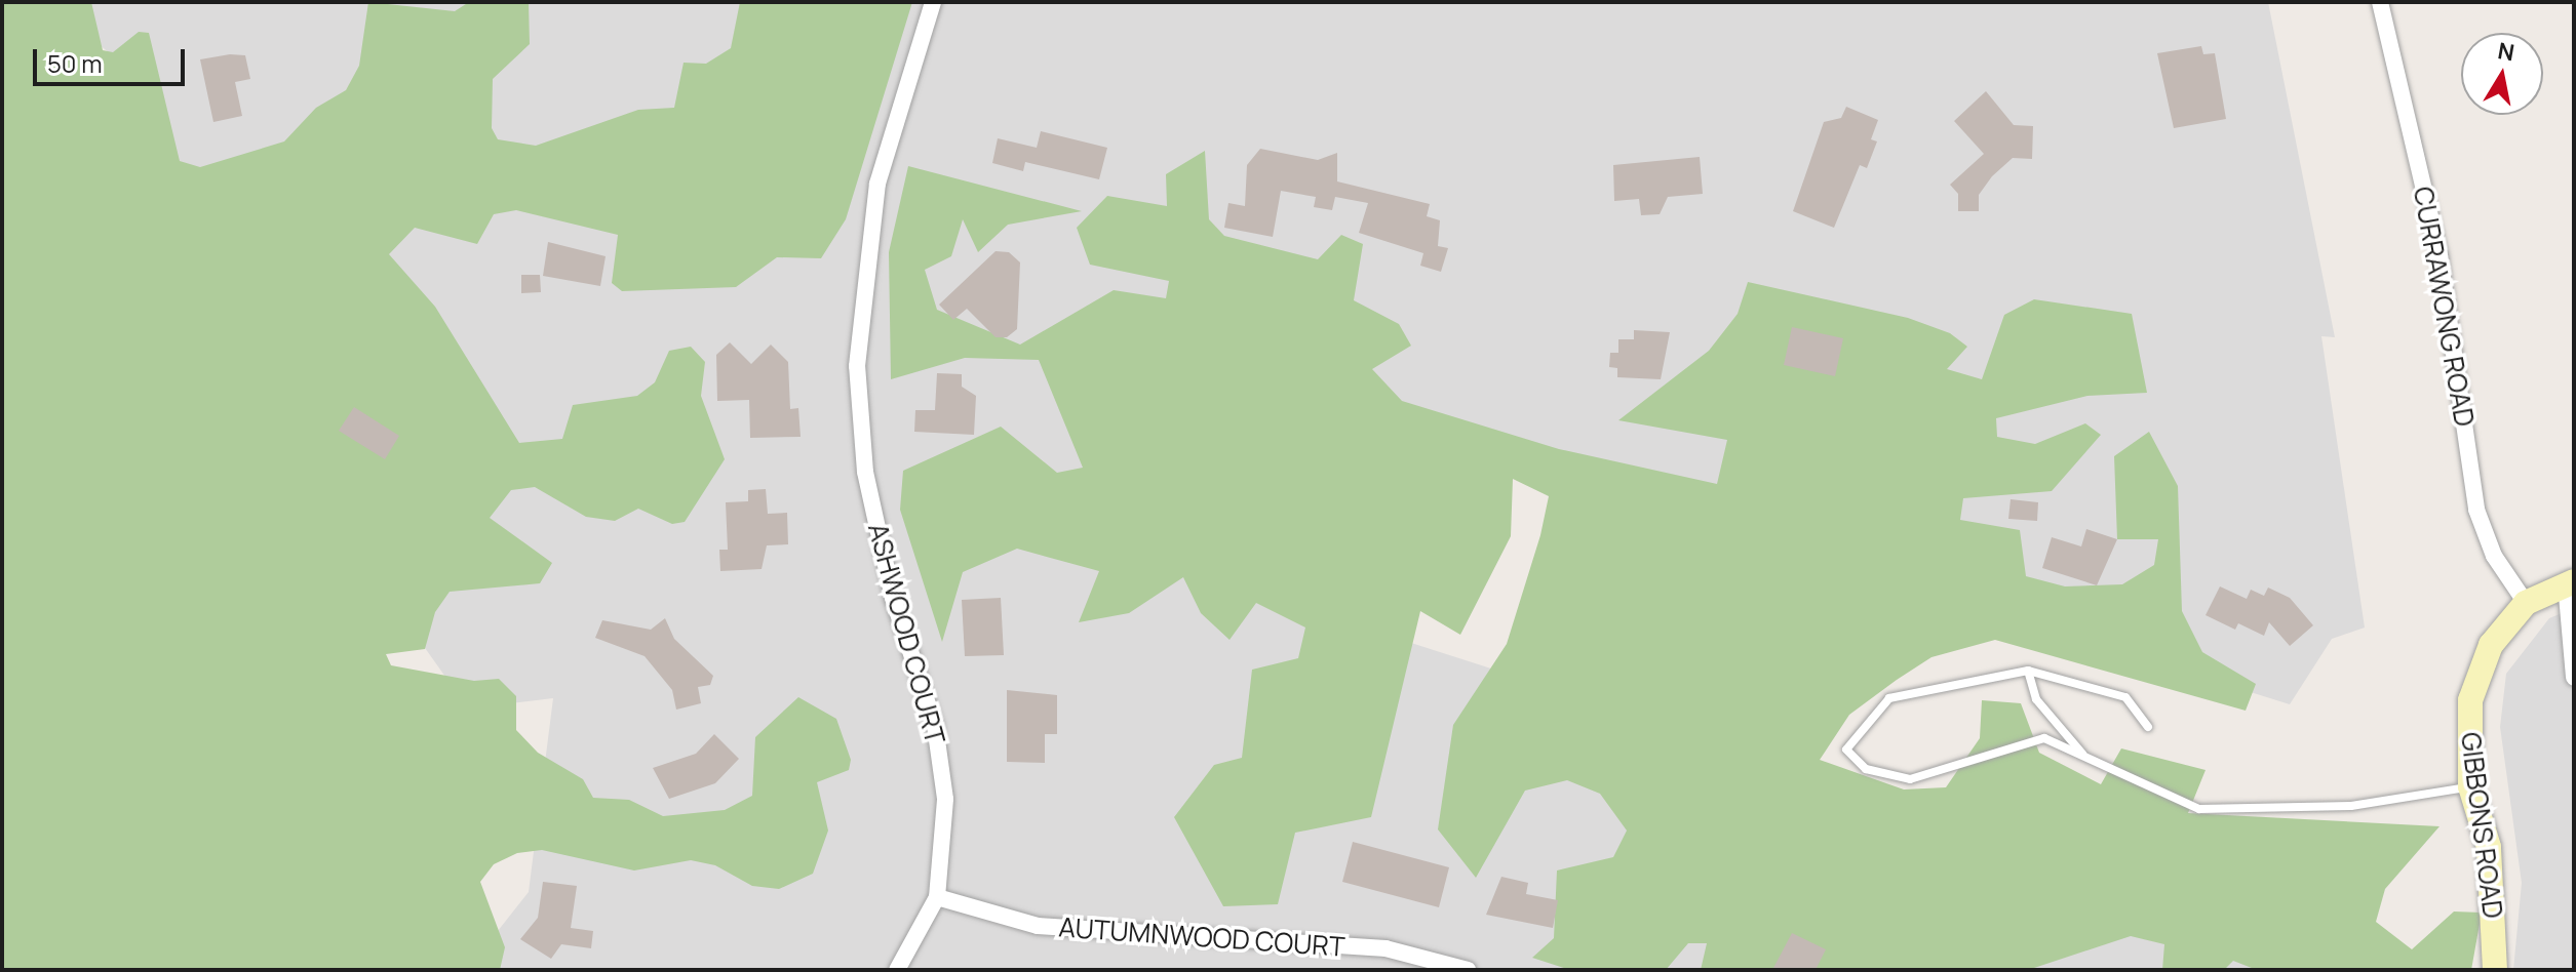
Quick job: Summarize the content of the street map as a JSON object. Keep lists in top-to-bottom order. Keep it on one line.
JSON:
{"streets":{"street":["CURRAWONG ROAD","ASHWOOD COURT","GIBBONS ROAD","AUTUMNWOOD COURT"]},"crossings":[["CURRAWONG ROAD","GIBBONS ROAD"],["ASHWOOD COURT","AUTUMNWOOD COURT"]],"scale_bar":"50 m","north":"top"}
